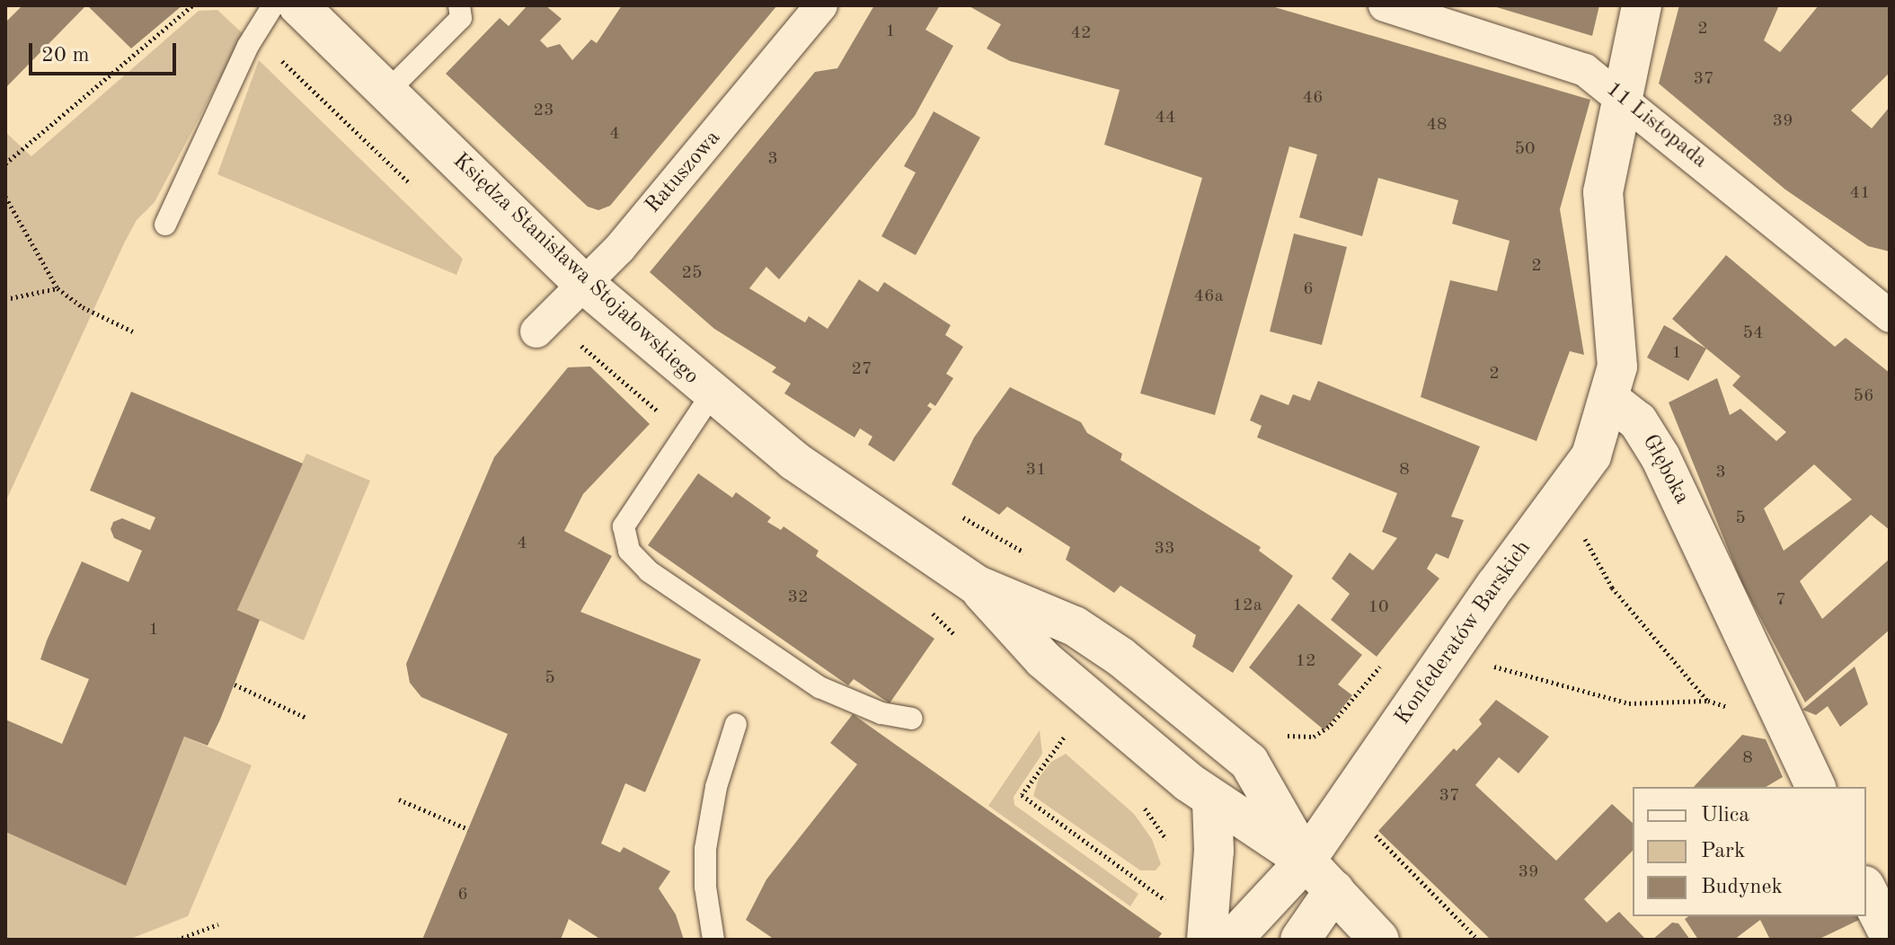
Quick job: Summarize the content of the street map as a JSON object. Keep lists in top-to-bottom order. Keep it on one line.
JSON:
{"streets":{"street":["11 Listopada","Ratuszowa","Księdza Stanisława Stojałowskiego","Głęboka","Konfederatów Barskich"]},"crossings":[["Ratuszowa","Księdza Stanisława Stojałowskiego"],["Księdza Stanisława Stojałowskiego","Konfederatów Barskich"],["Głęboka","Konfederatów Barskich"]],"house_numbers":["2","1","42","37","46","23","44","39","48","4","50","3","41","2","25","6","46a","54","1","27","2","56","31","8","3","5","4","33","32","7","12a","10","1","12","5","8","37","39","6"],"legend":["Ulica","Park","Budynek"],"scale_bar":"20 m"}
